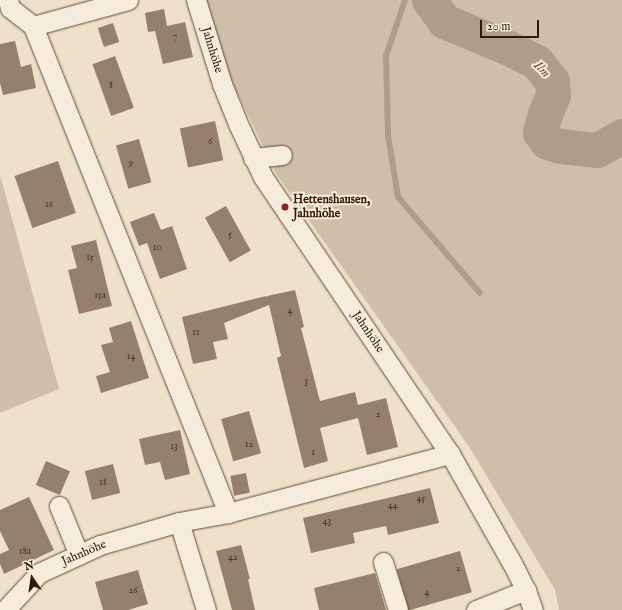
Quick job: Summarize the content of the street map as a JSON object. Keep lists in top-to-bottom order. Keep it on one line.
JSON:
{"streets":{"street":["Jahnhöhe"]},"water":["Ilm"],"places":["Hettenshausen, Jahnhöhe"],"house_numbers":["7","8","6","9","16","5","10","15","15a","4","11","14","3","2","12","13","1","18","45","44","43","18a","42","2","26","4"],"scale_bar":"20 m","north":"top"}
